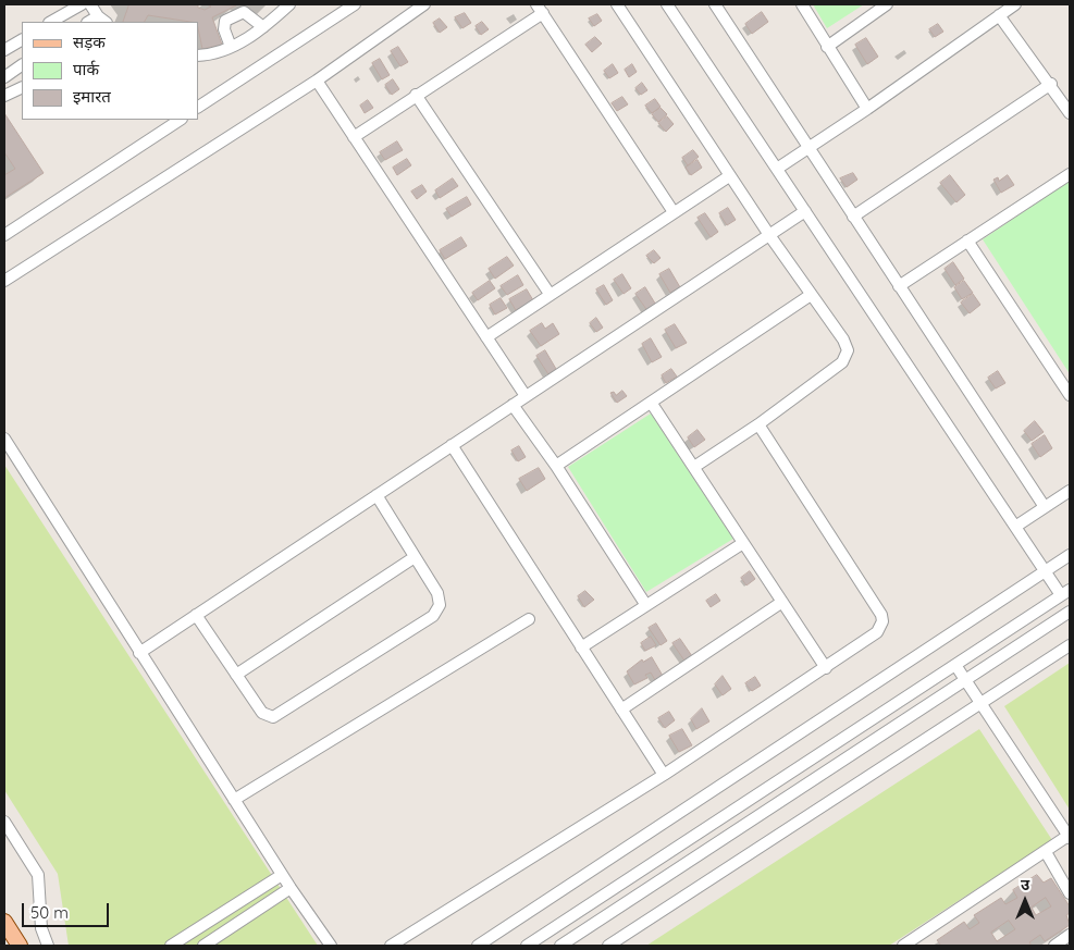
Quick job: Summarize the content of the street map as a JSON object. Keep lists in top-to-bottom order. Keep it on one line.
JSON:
{"legend":["सड़क","पार्क","इमारत"],"scale_bar":"50 m","north":"top"}
